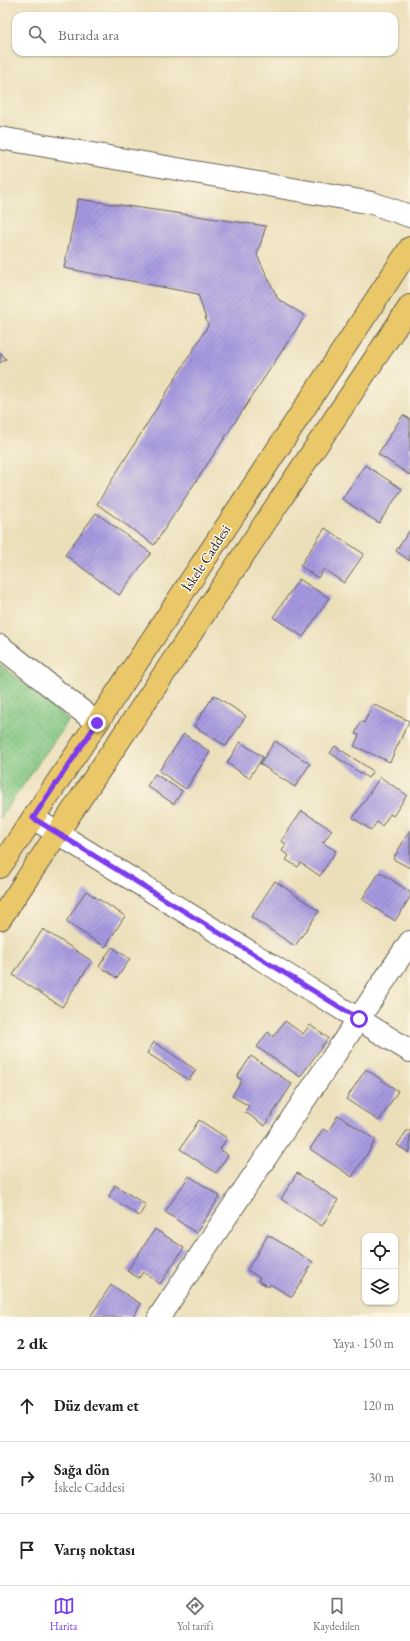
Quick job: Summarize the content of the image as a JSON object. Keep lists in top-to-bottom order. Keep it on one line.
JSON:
{"streets":{"main road":["İskele Caddesi"]},"page":{"search":"Burada ara","heading":["2 dk","Yaya · 150 m"],"list":[["Düz devam et","120 m"],["Sağa dön","İskele Caddesi","30 m"],"Varış noktası"],"nav":["Harita","Yol tarifi","Kaydedilen"]}}
